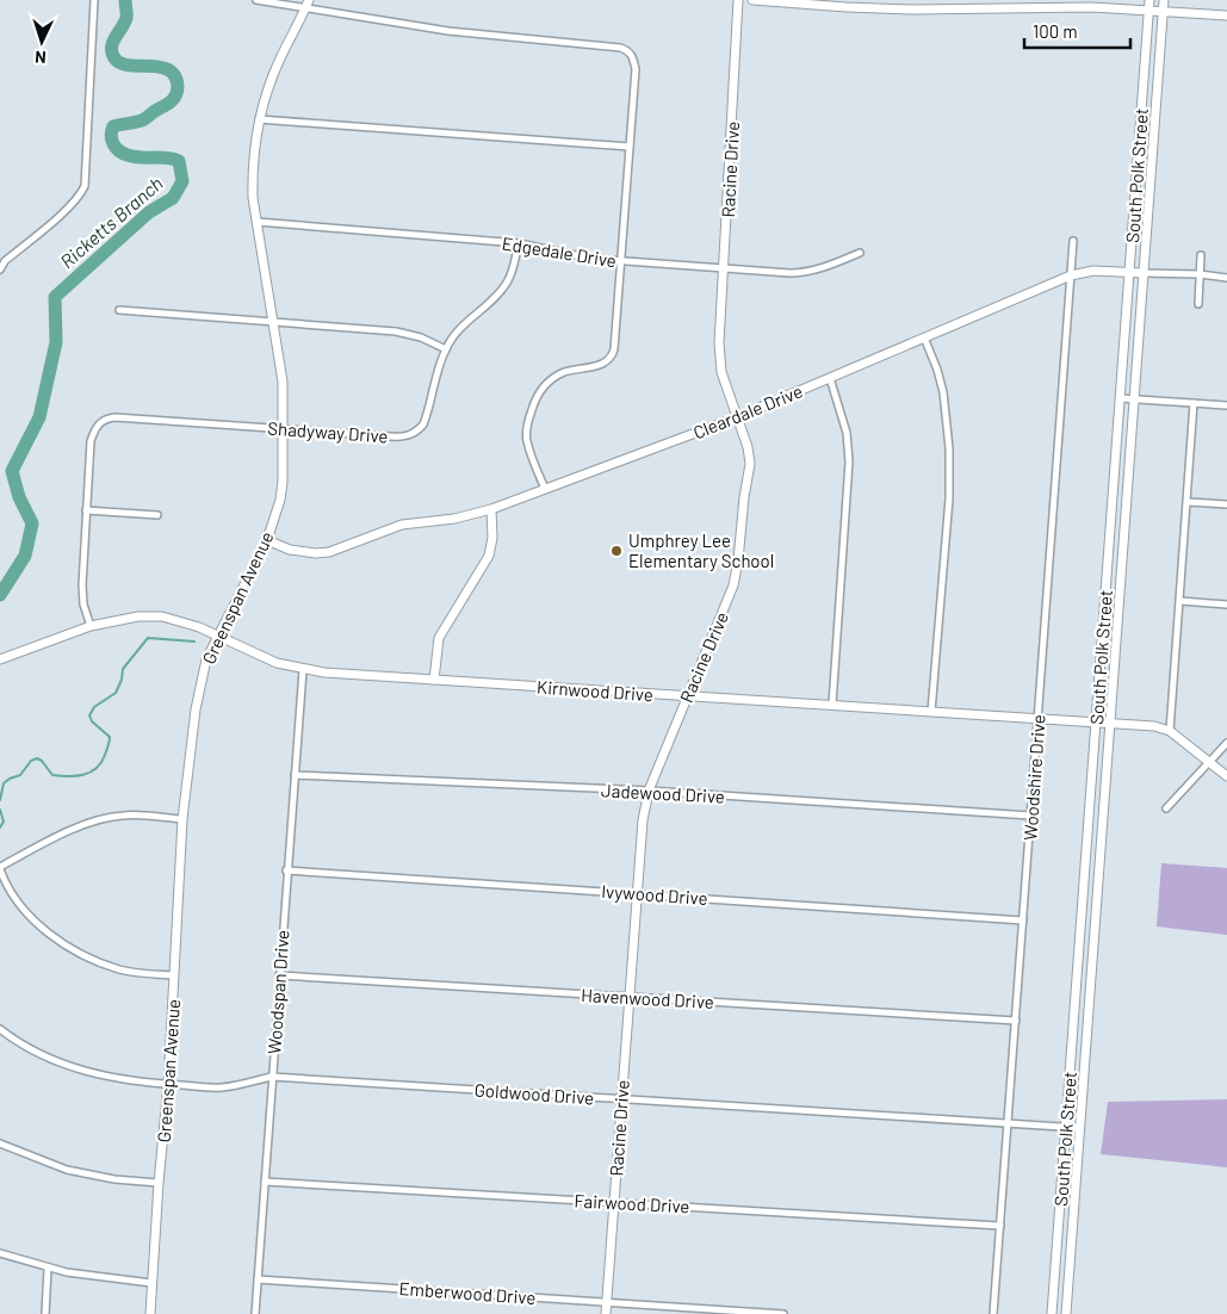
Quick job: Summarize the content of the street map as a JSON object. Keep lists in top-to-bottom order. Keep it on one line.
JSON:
{"streets":{"street":["Racine Drive","South Polk Street","Edgedale Drive","Cleardale Drive","Shadyway Drive","Greenspan Avenue","Kirnwood Drive","Woodshire Drive","Jadewood Drive","Ivywood Drive","Woodspan Drive","Havenwood Drive","Goldwood Drive","Fairwood Drive","Emberwood Drive"]},"crossings":[["Racine Drive","Edgedale Drive"],["Racine Drive","Cleardale Drive"],["Racine Drive","Kirnwood Drive"],["Racine Drive","Jadewood Drive"],["Racine Drive","Ivywood Drive"],["Racine Drive","Havenwood Drive"],["Racine Drive","Goldwood Drive"],["Racine Drive","Fairwood Drive"],["Racine Drive","Emberwood Drive"],["South Polk Street","Cleardale Drive"],["South Polk Street","Kirnwood Drive"],["South Polk Street","Goldwood Drive"],["Edgedale Drive","Shadyway Drive"],["Edgedale Drive","Greenspan Avenue"],["Cleardale Drive","Greenspan Avenue"],["Cleardale Drive","Woodshire Drive"],["Shadyway Drive","Greenspan Avenue"],["Greenspan Avenue","Kirnwood Drive"],["Greenspan Avenue","Goldwood Drive"],["Kirnwood Drive","Woodshire Drive"],["Kirnwood Drive","Woodspan Drive"],["Woodshire Drive","Jadewood Drive"],["Woodshire Drive","Ivywood Drive"],["Woodshire Drive","Havenwood Drive"],["Woodshire Drive","Goldwood Drive"],["Woodshire Drive","Fairwood Drive"],["Jadewood Drive","Woodspan Drive"],["Ivywood Drive","Woodspan Drive"],["Woodspan Drive","Havenwood Drive"],["Woodspan Drive","Goldwood Drive"],["Woodspan Drive","Fairwood Drive"],["Woodspan Drive","Emberwood Drive"]],"water":["Ricketts Branch"],"places":["Umphrey Lee Elementary School"],"scale_bar":"100 m","north":"bottom"}
